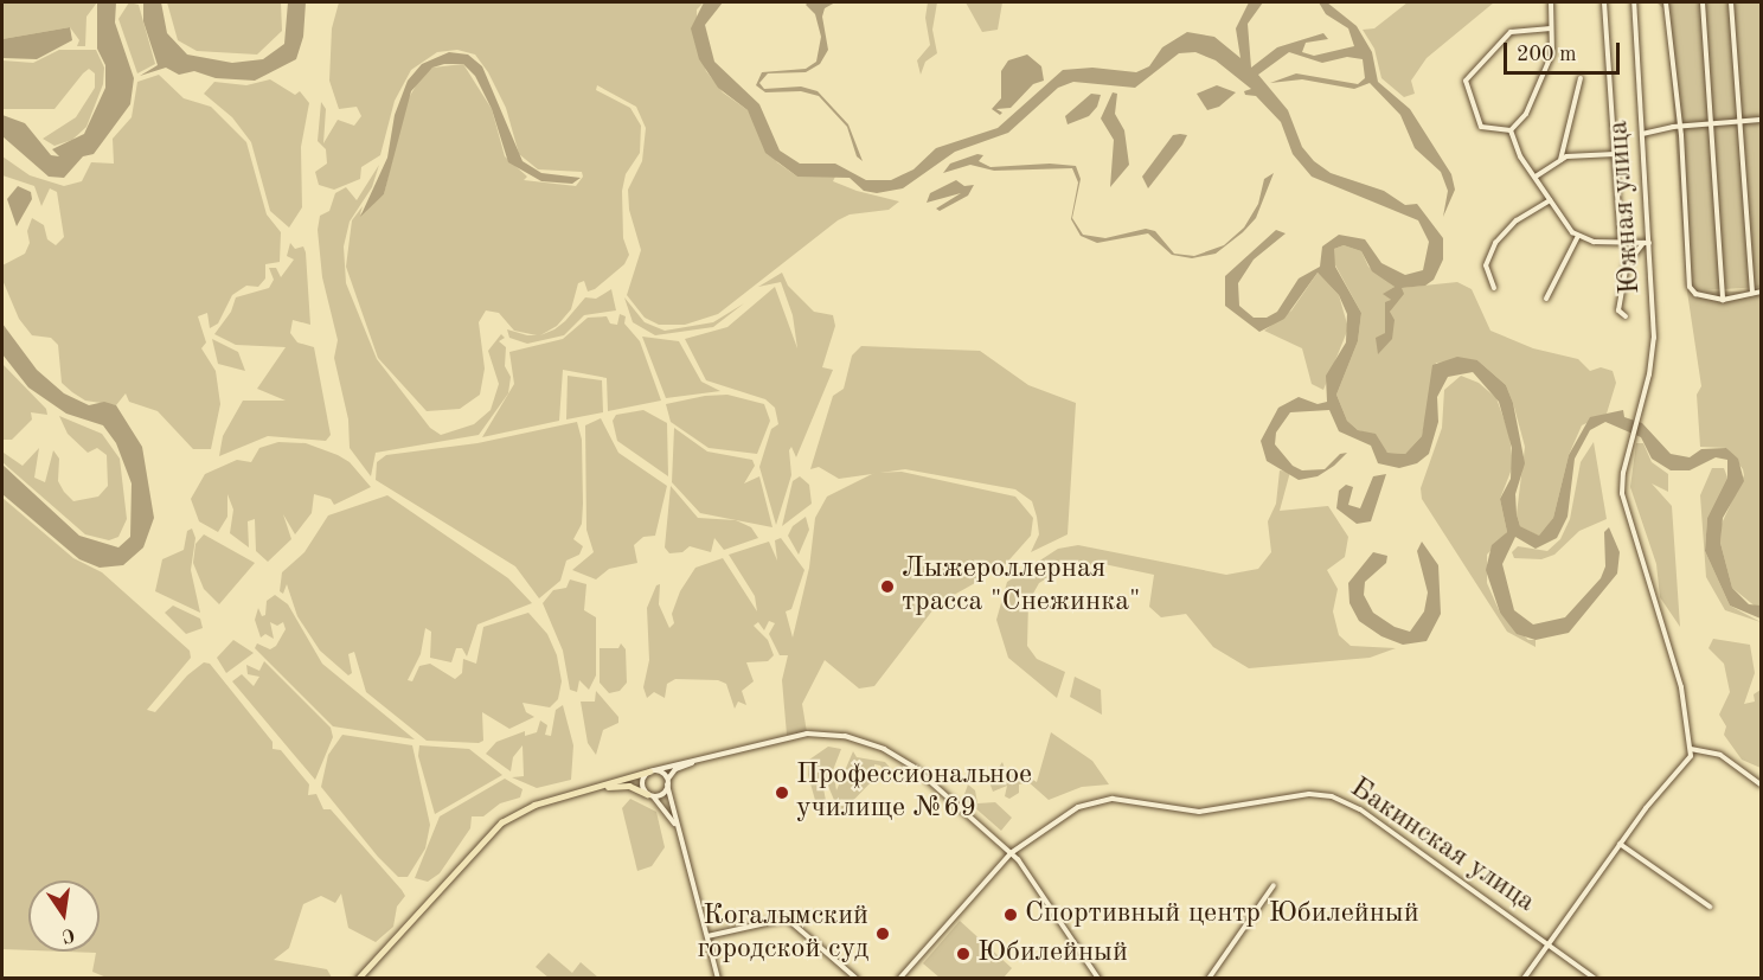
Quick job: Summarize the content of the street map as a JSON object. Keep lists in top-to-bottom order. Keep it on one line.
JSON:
{"streets":{"street":["Южная улица","Бакинская улица"]},"places":["Лыжероллерная трасса \"Снежинка\"","Профессиональное училище №69","Спортивный центр Юбилейный","Когалымский городской суд","Юбилейный"],"scale_bar":"200 m","north":"bottom"}
